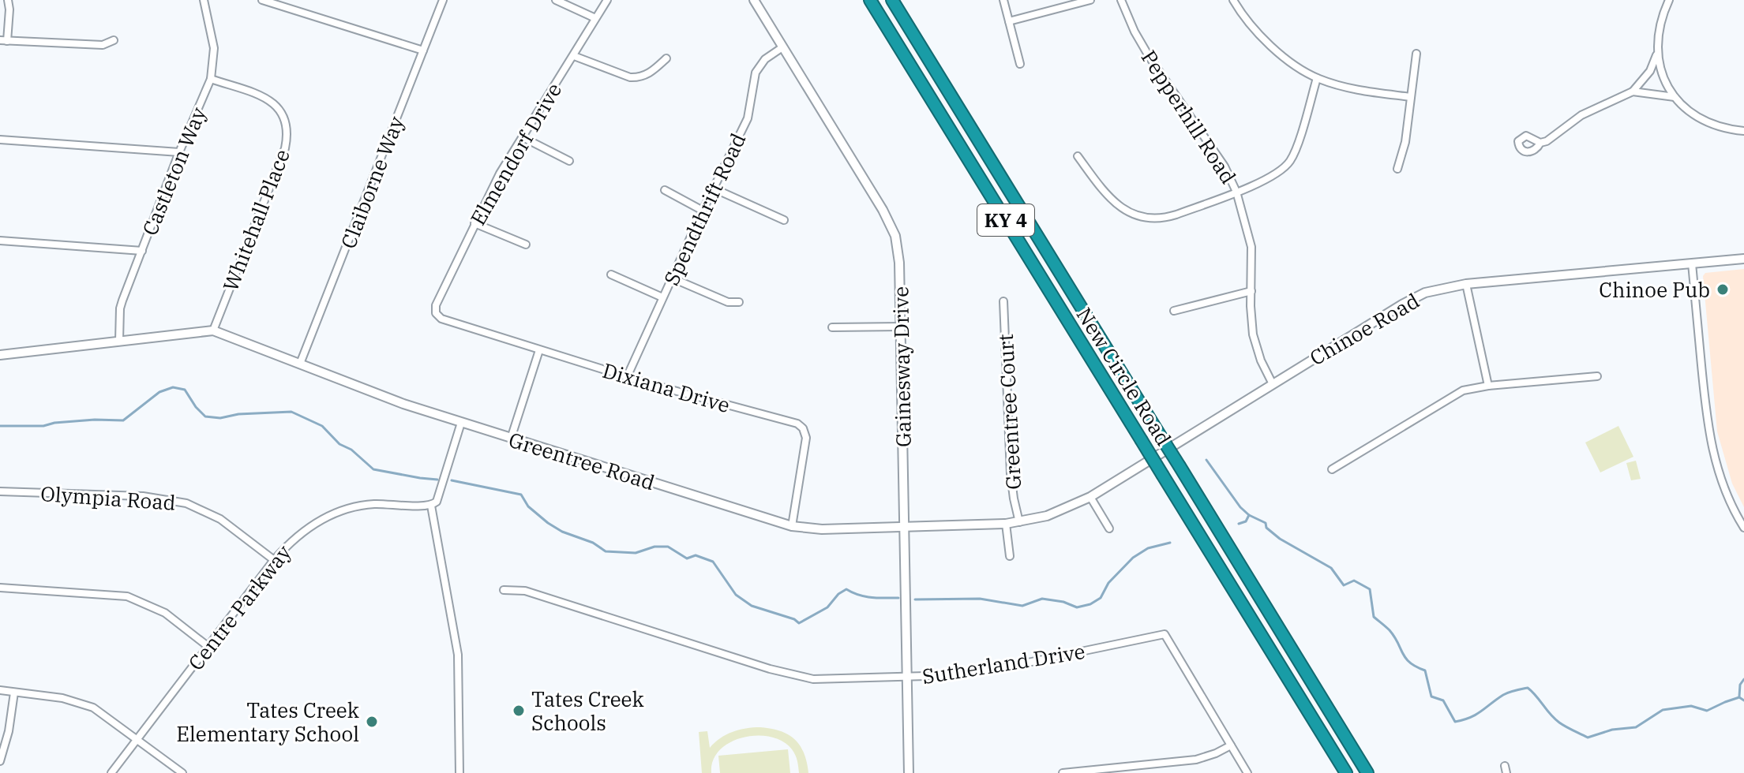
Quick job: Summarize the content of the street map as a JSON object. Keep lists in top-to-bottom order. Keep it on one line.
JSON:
{"streets":{"highway":["KY 4","New Circle Road"],"street":["Pepperhill Road","Elmendorf Drive","Castleton Way","Claiborne Way","Spendthrift Road","Whitehall Place","Chinoe Road","Gainesway Drive","Dixiana Drive","Greentree Court","Greentree Road","Olympia Road","Centre Parkway","Sutherland Drive"]},"crossings":[["Pepperhill Road","Chinoe Road"],["Elmendorf Drive","Dixiana Drive"],["Castleton Way","Whitehall Place"],["Castleton Way","Greentree Road"],["Claiborne Way","Greentree Road"],["Spendthrift Road","Gainesway Drive"],["Spendthrift Road","Dixiana Drive"],["Whitehall Place","Greentree Road"],["Chinoe Road","Greentree Road"],["Gainesway Drive","Greentree Road"],["Gainesway Drive","Sutherland Drive"],["Dixiana Drive","Greentree Road"],["Greentree Court","Greentree Road"],["Olympia Road","Centre Parkway"]],"places":["Chinoe Pub","Tates Creek Schools","Tates Creek Elementary School"]}
